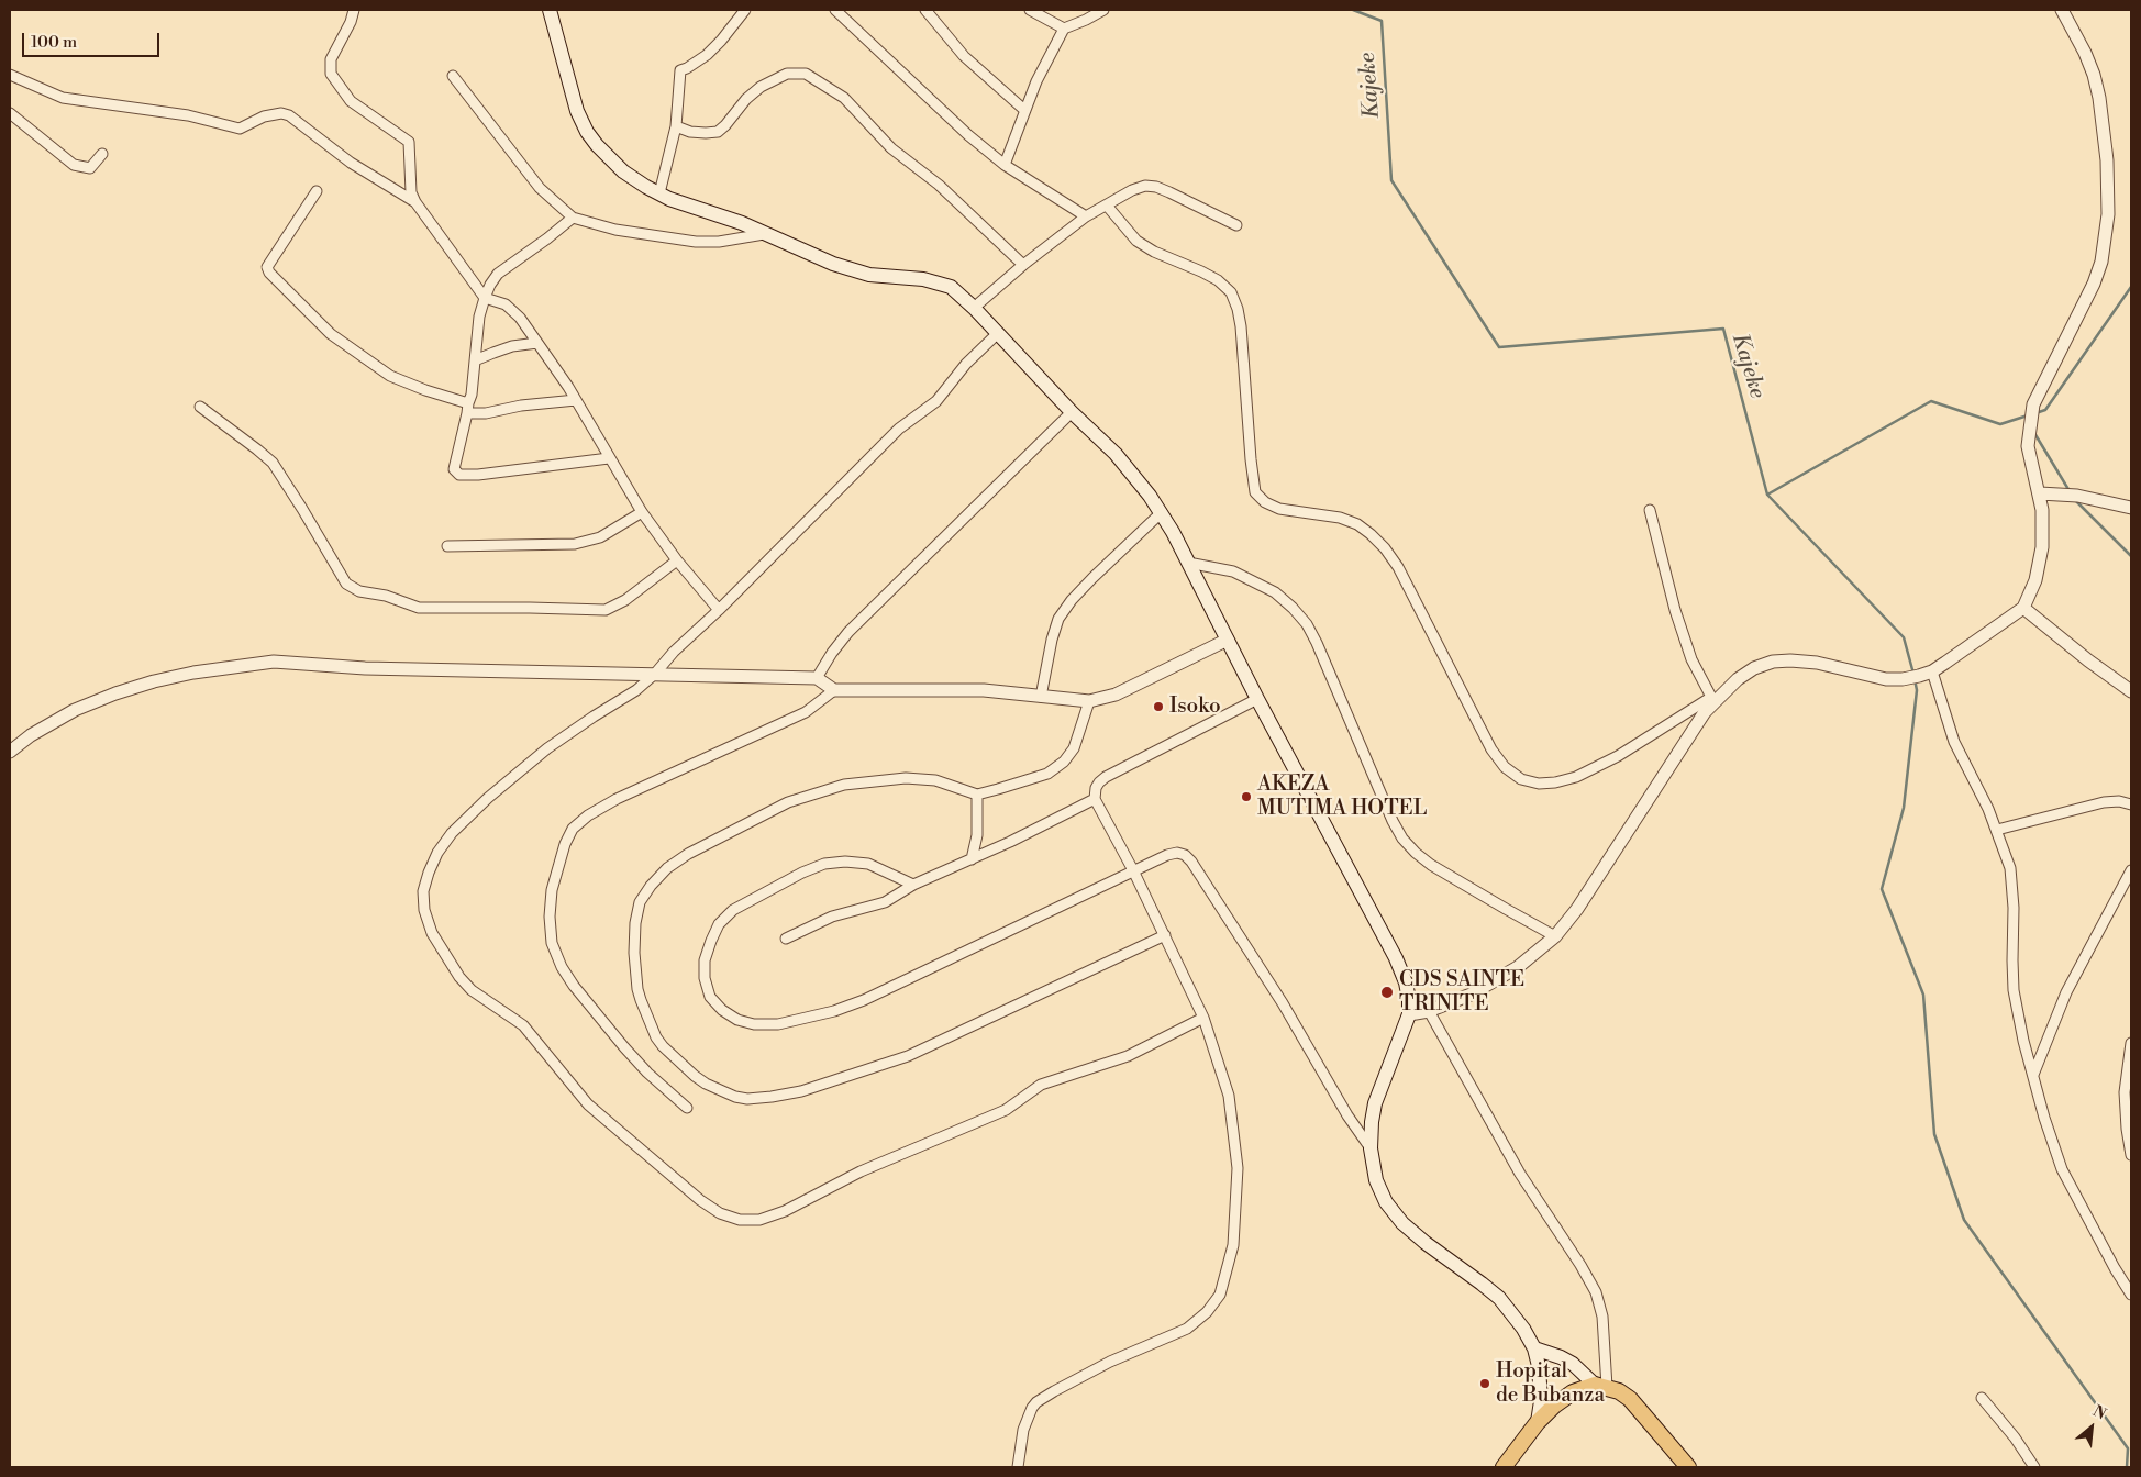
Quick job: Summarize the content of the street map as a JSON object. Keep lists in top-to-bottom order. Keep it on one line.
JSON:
{"water":["Kajeke"],"places":["Isoko","AKEZA MUTIMA HOTEL","CDS SAINTE TRINITE","Hopital de Bubanza"],"scale_bar":"100 m","north":"top right"}
